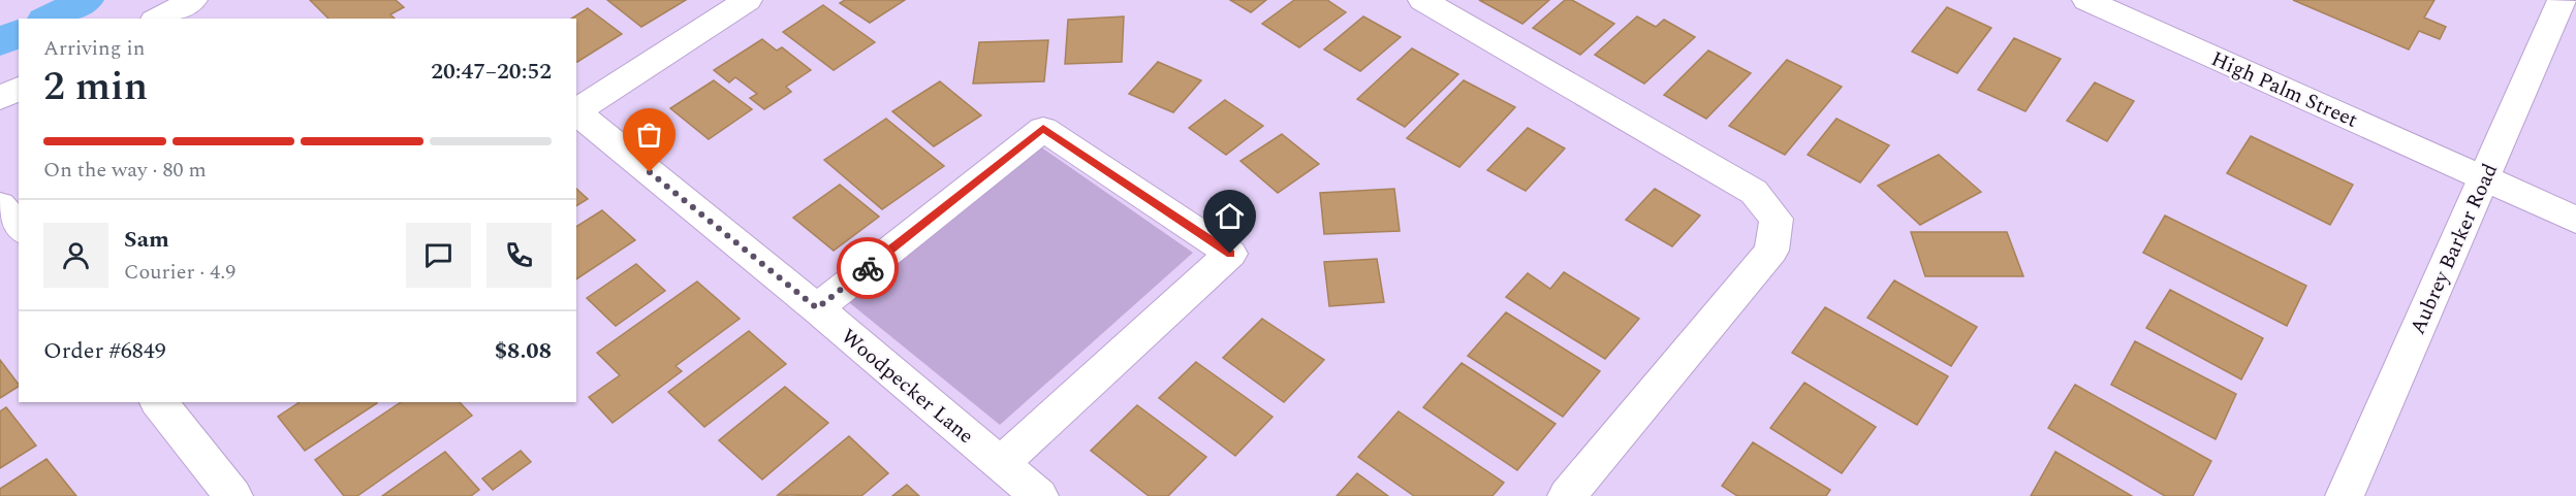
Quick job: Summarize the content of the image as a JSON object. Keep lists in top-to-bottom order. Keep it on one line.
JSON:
{"streets":{"street":["High Palm Street","Aubrey Barker Road","Woodpecker Lane"]},"crossings":[["High Palm Street","Aubrey Barker Road"]],"page":{"heading":["2 min","Arriving in","20:47–20:52"],"panel":["Sam","Courier · 4.9","Order #6849","$8.08"],"bar":"On the way · 80 m"}}
